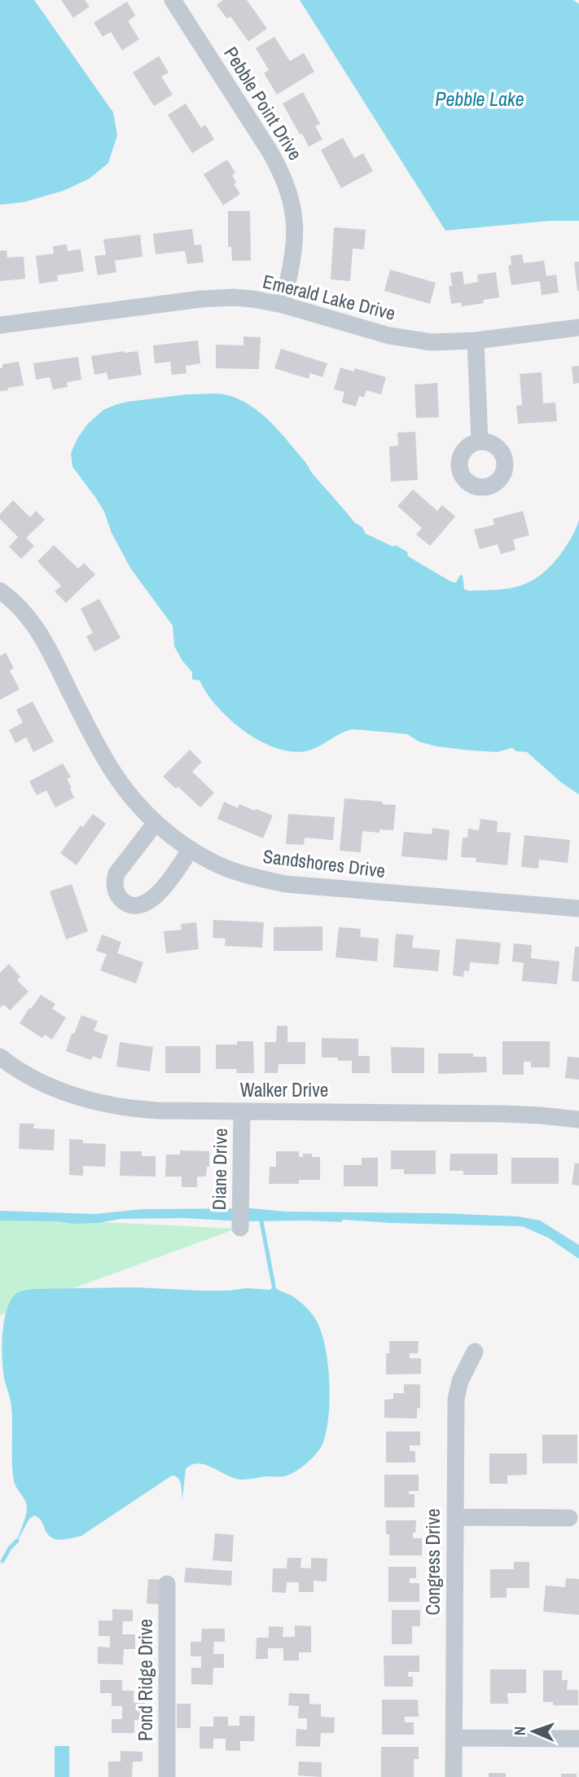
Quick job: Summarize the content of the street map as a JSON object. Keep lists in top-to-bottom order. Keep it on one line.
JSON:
{"streets":{"street":["Pebble Point Drive","Emerald Lake Drive","Sandshores Drive","Walker Drive","Diane Drive","Congress Drive","Pond Ridge Drive"]},"crossings":[["Pebble Point Drive","Emerald Lake Drive"],["Walker Drive","Diane Drive"]],"water":["Pebble Lake"],"north":"left"}
